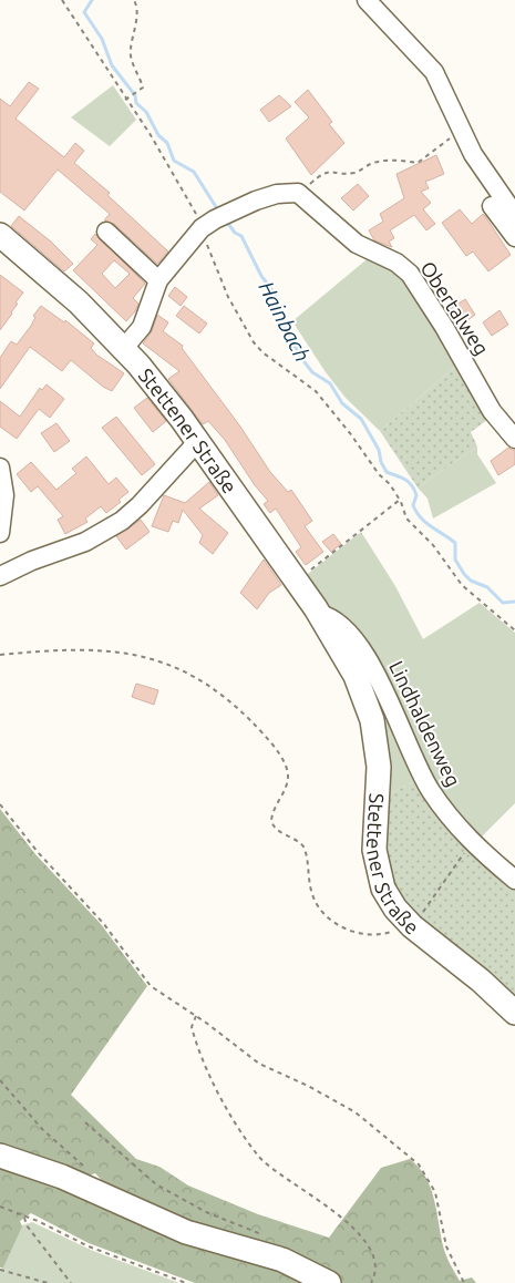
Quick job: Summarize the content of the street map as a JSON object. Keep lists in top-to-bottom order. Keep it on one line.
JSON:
{"streets":{"main road":["Stettener Straße"],"street":["Obertalweg","Lindhaldenweg"]},"crossings":[["Stettener Straße","Lindhaldenweg"]],"water":["Hainbach"]}
